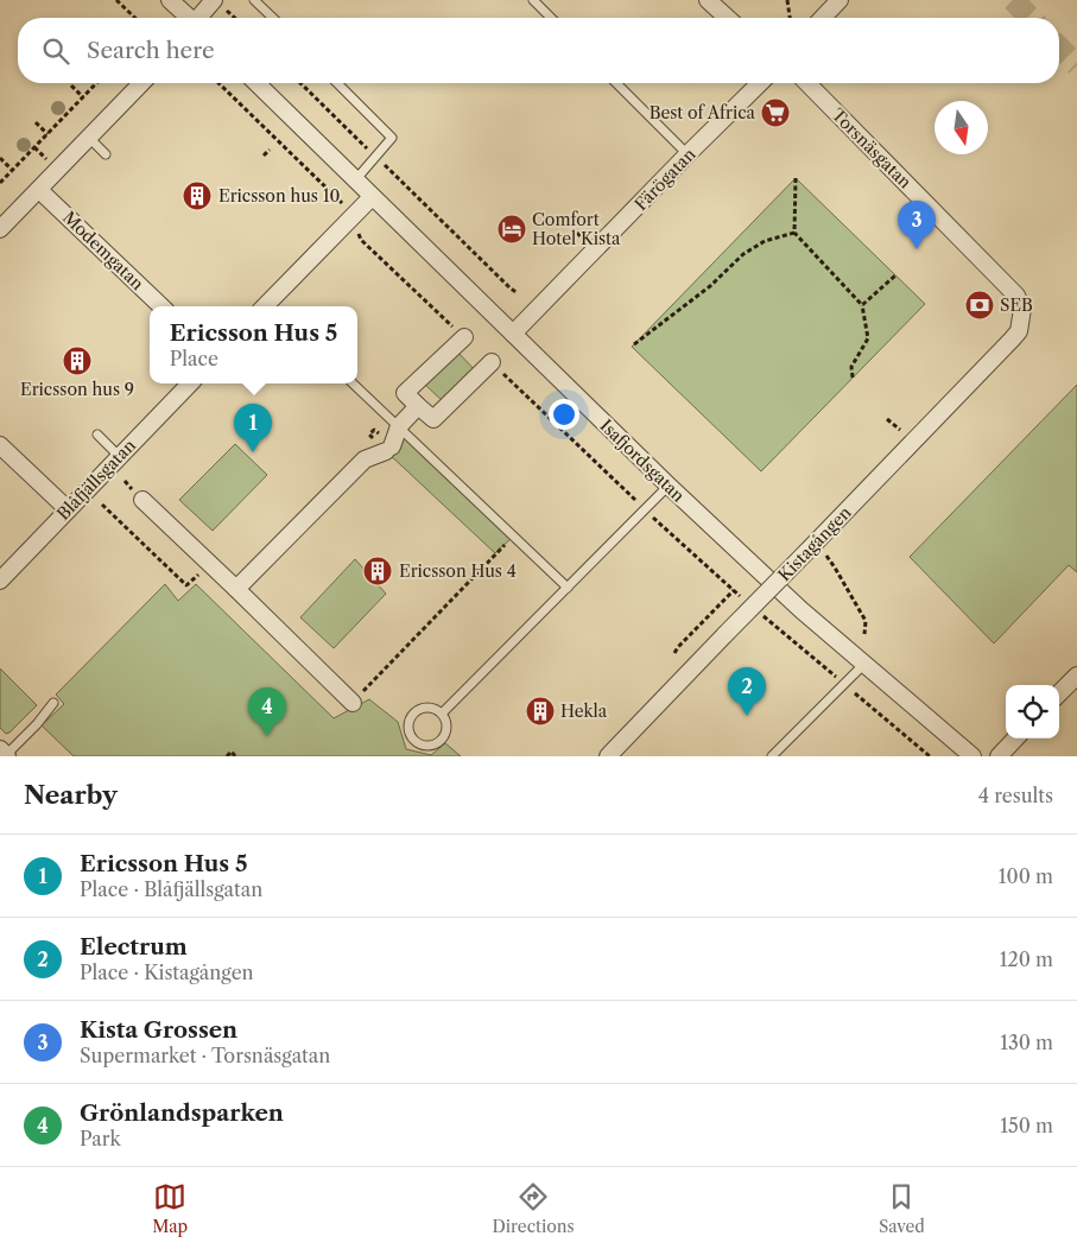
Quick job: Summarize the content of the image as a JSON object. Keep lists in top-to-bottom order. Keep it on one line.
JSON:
{"streets":{"street":["Torsnäsgatan","Färögatan","Modemgatan","Isafjordsgatan","Blåfjällsgatan","Kistagången"]},"crossings":[["Torsnäsgatan","Kistagången"],["Färögatan","Isafjordsgatan"]],"places":{"supermarket":["Best of Africa"],"building":["Ericsson hus 10","Ericsson hus 9","Ericsson Hus 4","Hekla"],"hotel":["Comfort Hotel Kista"],"bank":["SEB"]},"north":"bottom","page":{"search":"Search here","pins":["3","1","2","4"],"popup":["Ericsson Hus 5","Place"],"heading":["Nearby","4 results"],"list":[{"mark":"1","name":"Ericsson Hus 5","note":"Place · Blåfjällsgatan","value":"100 m"},{"mark":"2","name":"Electrum","note":"Place · Kistagången","value":"120 m"},{"mark":"3","name":"Kista Grossen","note":"Supermarket · Torsnäsgatan","value":"130 m"},{"mark":"4","name":"Grönlandsparken","note":"Park","value":"150 m"}],"nav":["Map","Directions","Saved"]}}
